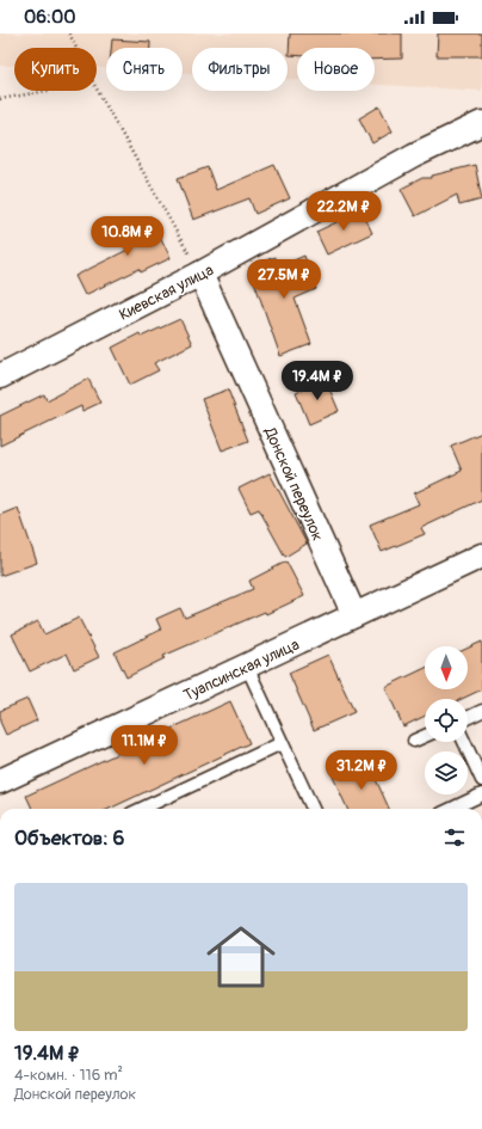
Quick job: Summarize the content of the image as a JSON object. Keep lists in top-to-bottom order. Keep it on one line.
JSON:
{"streets":{"street":["Киевская улица","Донской переулок","Туапсинская улица"]},"crossings":[["Киевская улица","Донской переулок"],["Донской переулок","Туапсинская улица"]],"north":"bottom","page":{"status":"06:00","chip":["Купить","Снять","Фильтры","Новое"],"price":["22.2M ₽","10.8M ₽","27.5M ₽","19.4M ₽","11.1M ₽","31.2M ₽"],"heading":"Объектов: 6","list":[{"name":"19.4M ₽","note":"4-комн. · 116 m² · Донской переулок"}]}}
